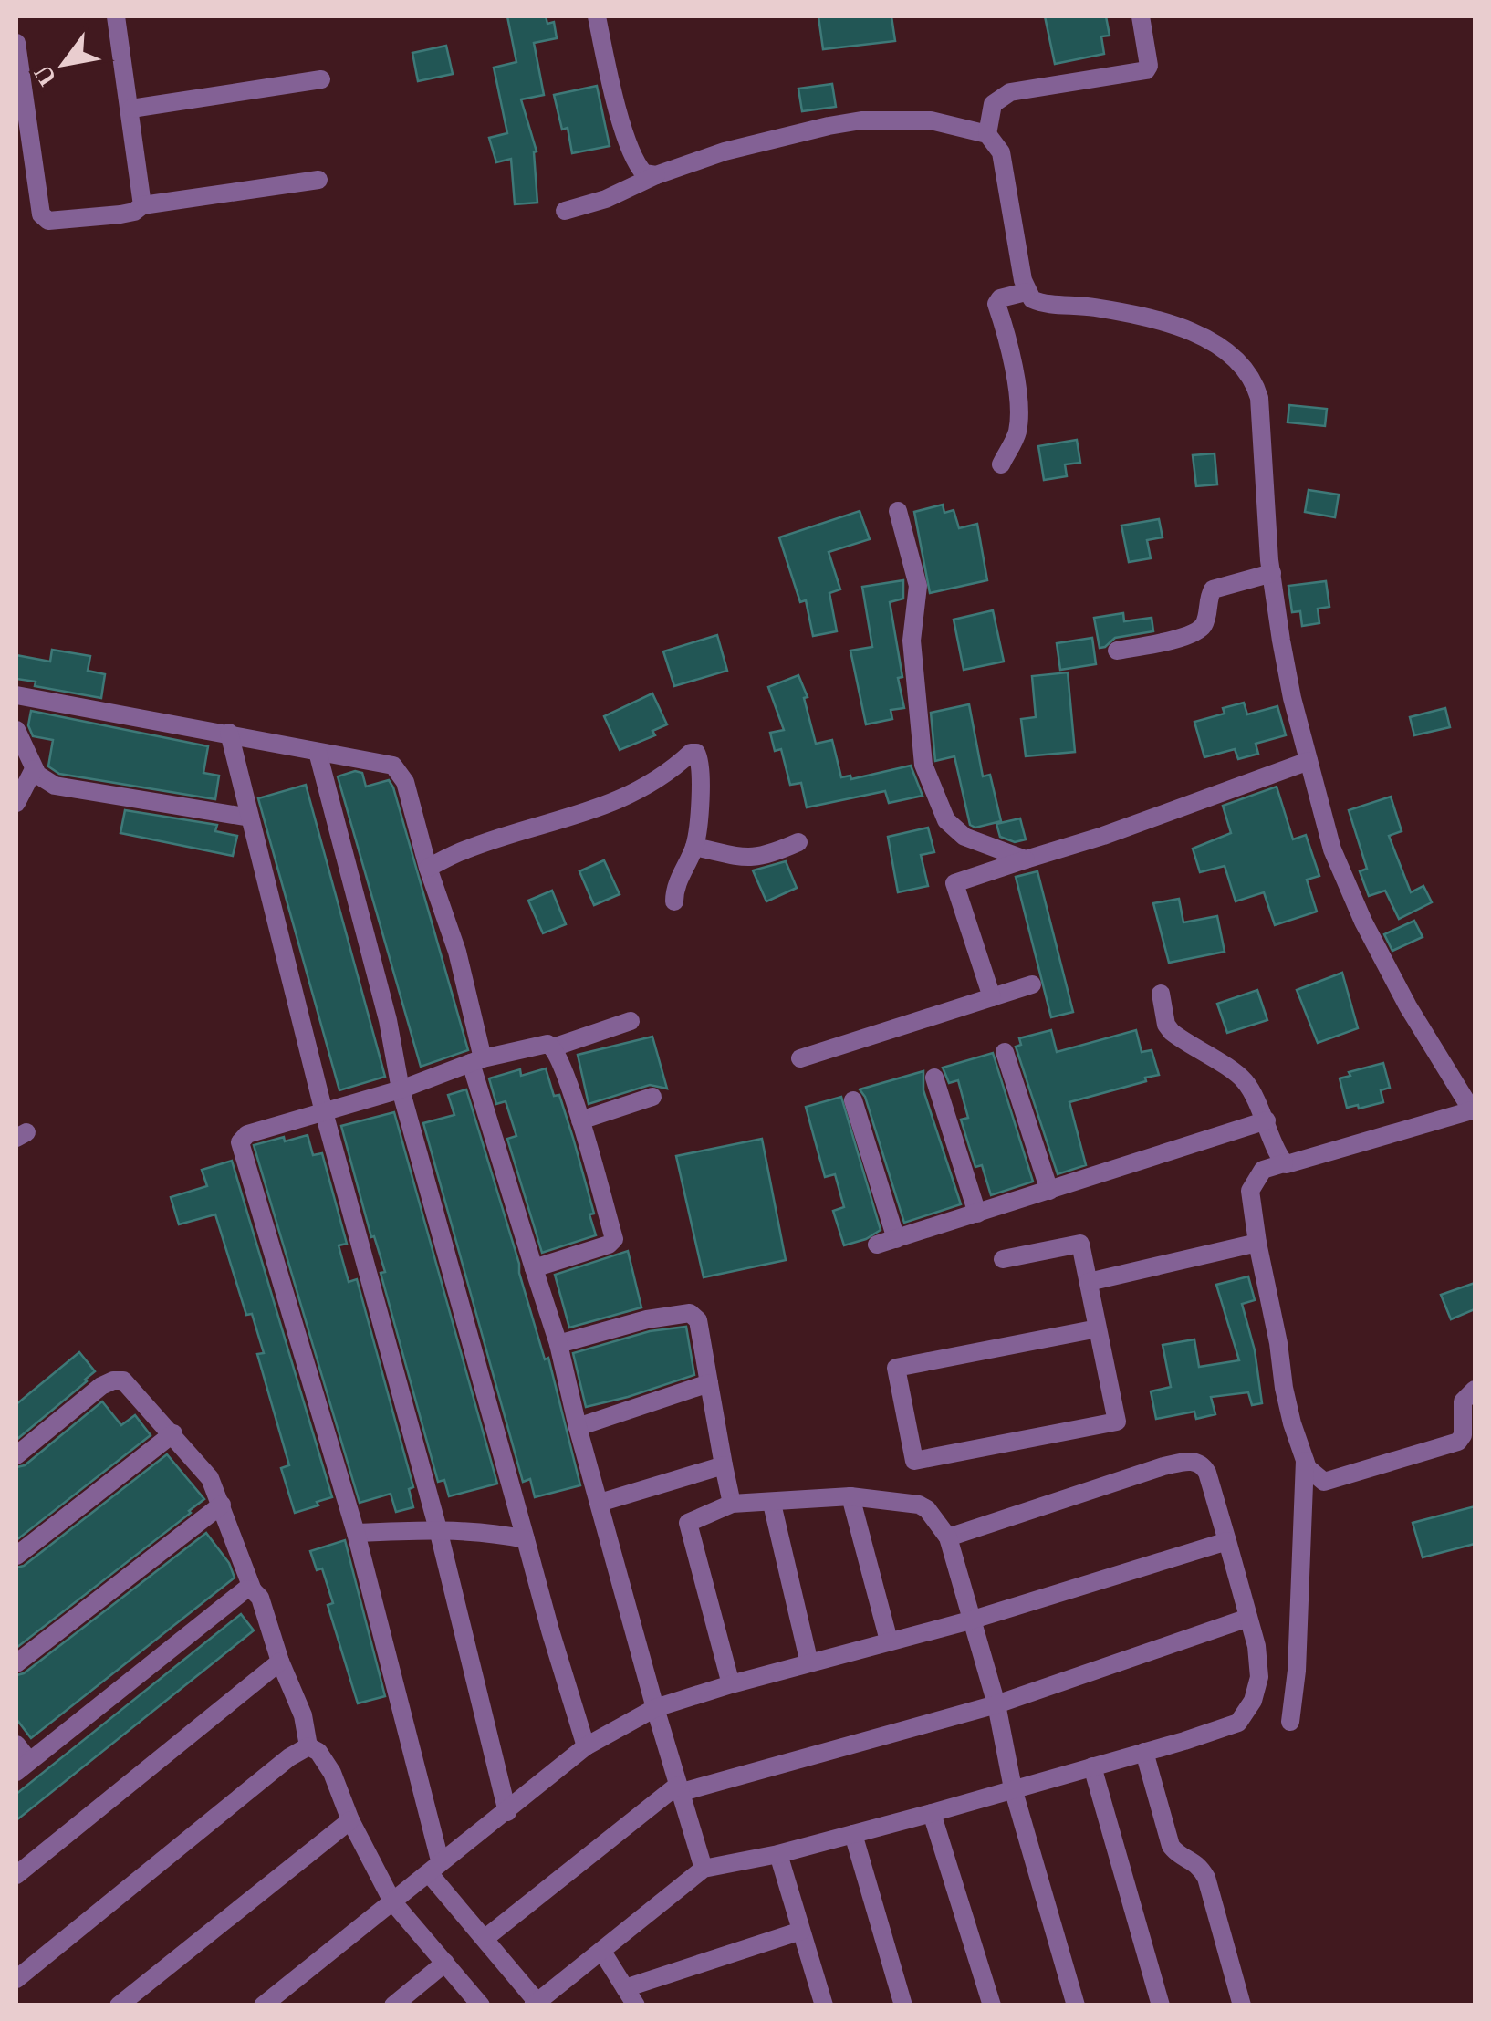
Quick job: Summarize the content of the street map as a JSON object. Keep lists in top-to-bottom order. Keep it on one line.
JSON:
{"north":"bottom left"}
